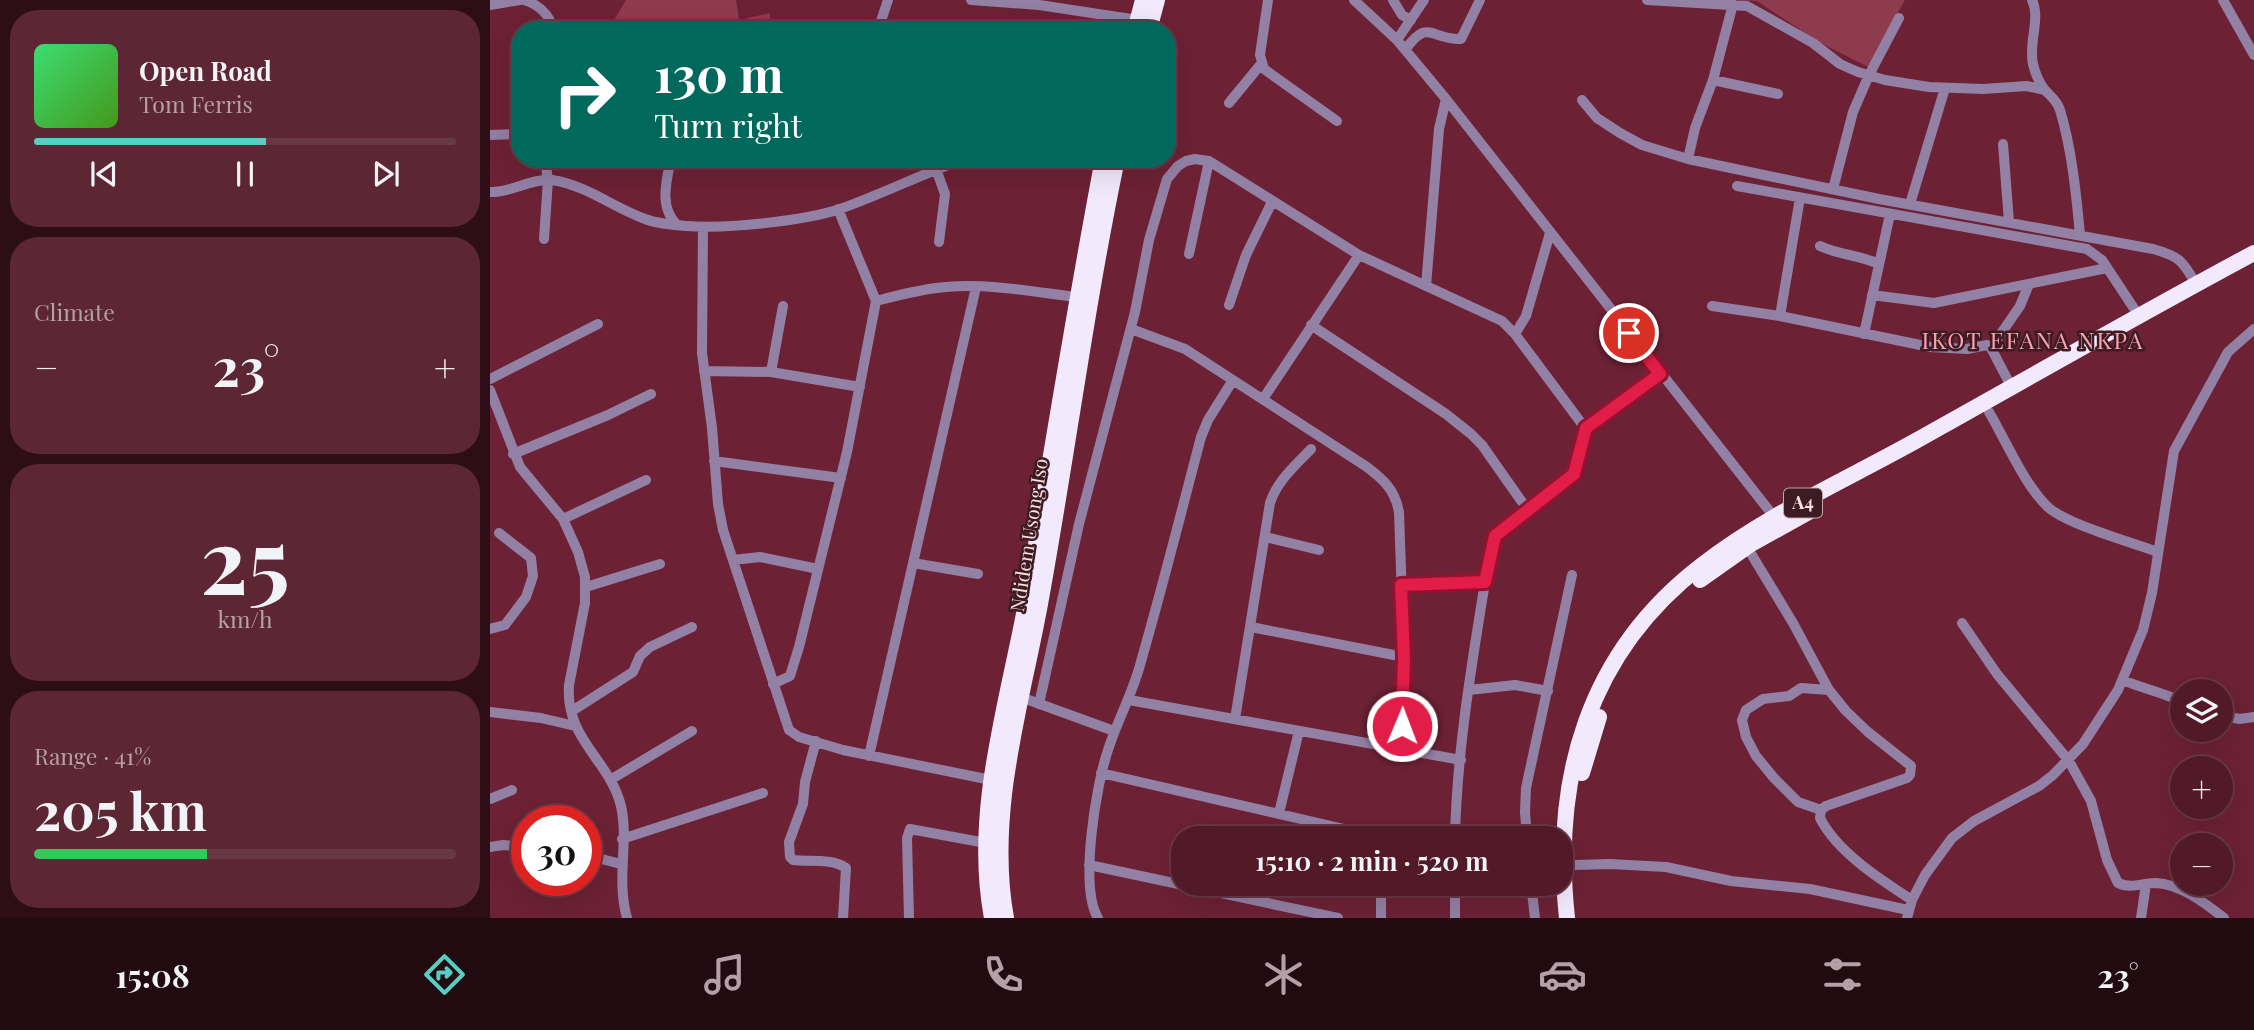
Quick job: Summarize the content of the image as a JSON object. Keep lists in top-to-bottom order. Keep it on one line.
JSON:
{"streets":{"highway":["A4","Ndidem Usong Iso"]},"districts":["IKOT EFANA NKPA"],"page":{"turn":["130 m","Turn right"],"song":["Open Road","Tom Ferris"],"tile":["Climate",["25","km/h"],["Range · 41%","205 km"]],"heat":["−","23°","+"],"map_buttons":["+","−"],"limit":"30","trip":"15:10 · 2 min · 520 m","tabs":["15:08","23°"]}}
